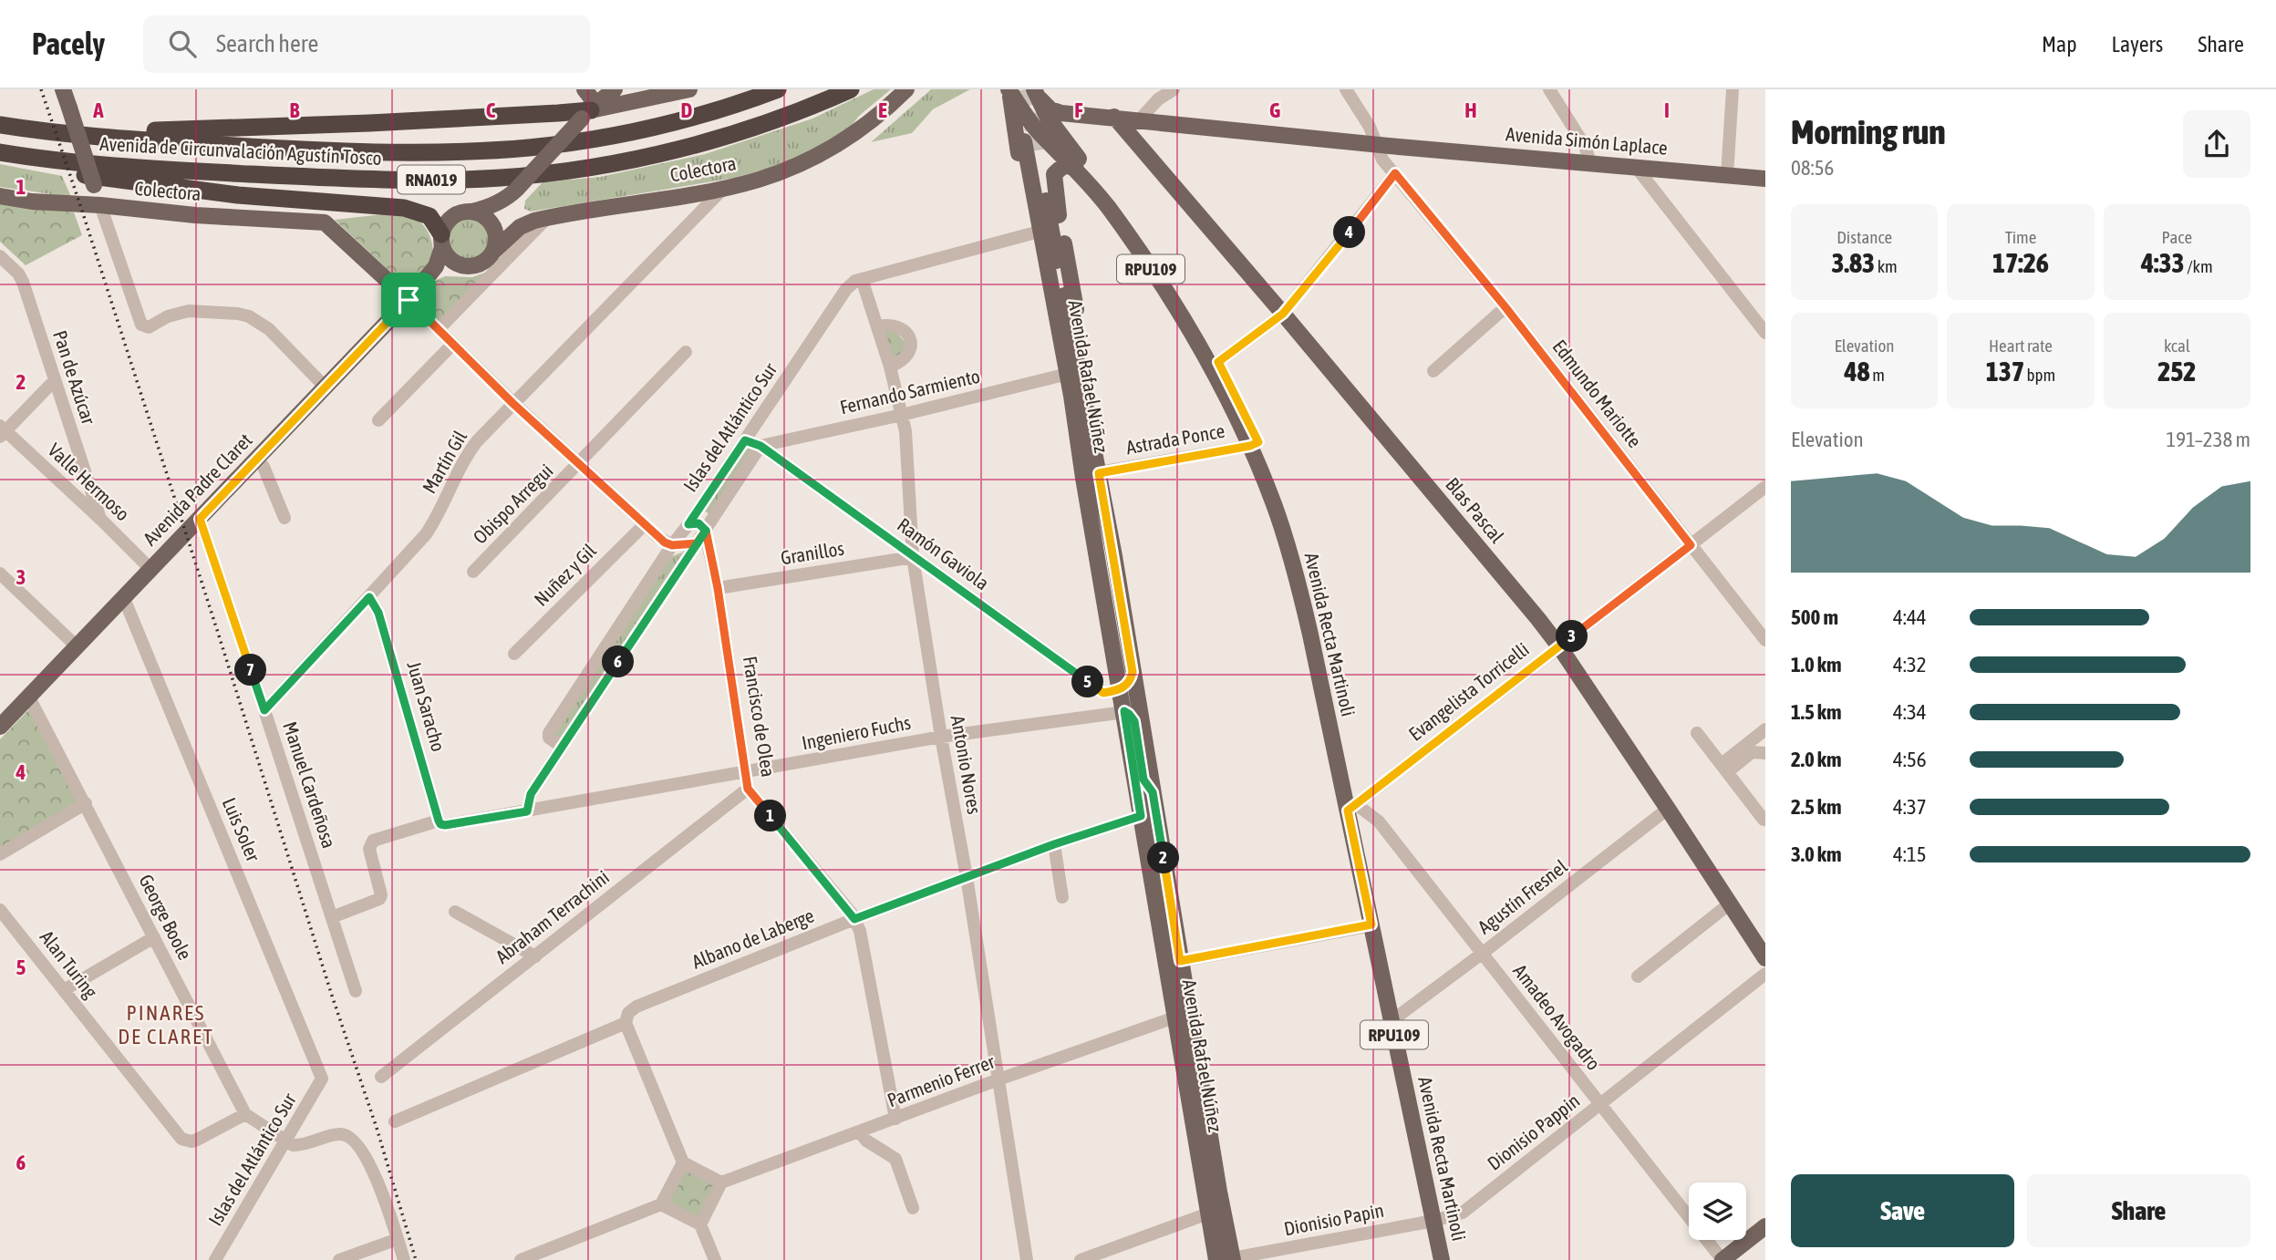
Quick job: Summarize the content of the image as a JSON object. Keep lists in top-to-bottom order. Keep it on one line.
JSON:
{"streets":{"highway":["Avenida de Circunvalación Agustín Tosco","RNA019"],"main road":["Avenida Simón Laplace","Colectora","RPU109","Avenida Rafael Núñez","Avenida Padre Claret","Blas Pascal","Avenida Recta Martinoli"],"street":["Pan de Azúcar","Fernando Sarmiento","Edmundo Mariotte","Islas del Atlántico Sur","Astrada Ponce","Martín Gil","Valle Hermoso","Obispo Arregui","Granillos","Ramón Gaviola","Nuñez y Gil","Evangelista Torricelli","Juan Saracho","Francisco de Olea","Ingeniero Fuchs","Antonio Nores","Manuel Cardeñosa","Luis Soler","Agustín Fresnel","George Boole","Abraham Terrachini","Albano de Laberge","Alan Turing","Amadeo Avogadro","Parmenio Ferrer","Dionisio Pappin","Dionisio Papin"]},"crossings":[["Avenida Simón Laplace","Edmundo Mariotte"],["Avenida Simón Laplace","Blas Pascal"],["Avenida Simón Laplace","Avenida Recta Martinoli"],["Colectora","Martín Gil"],["Colectora","Avenida Padre Claret"],["Avenida Rafael Núñez","Fernando Sarmiento"],["Avenida Rafael Núñez","Astrada Ponce"],["Avenida Rafael Núñez","Ingeniero Fuchs"],["Avenida Rafael Núñez","Albano de Laberge"],["Avenida Rafael Núñez","Parmenio Ferrer"],["Avenida Rafael Núñez","Dionisio Papin"],["Pan de Azúcar","Valle Hermoso"],["Fernando Sarmiento","Islas del Atlántico Sur"],["Fernando Sarmiento","Ramón Gaviola"],["Fernando Sarmiento","Antonio Nores"],["Edmundo Mariotte","Evangelista Torricelli"],["Islas del Atlántico Sur","Ramón Gaviola"],["Islas del Atlántico Sur","Francisco de Olea"],["Islas del Atlántico Sur","Ingeniero Fuchs"],["Islas del Atlántico Sur","Antonio Nores"],["Islas del Atlántico Sur","Luis Soler"],["Islas del Atlántico Sur","George Boole"],["Astrada Ponce","Avenida Recta Martinoli"],["Martín Gil","Juan Saracho"],["Martín Gil","Manuel Cardeñosa"],["Valle Hermoso","Avenida Padre Claret"],["Avenida Padre Claret","Manuel Cardeñosa"],["Avenida Padre Claret","Luis Soler"],["Avenida Padre Claret","George Boole"],["Blas Pascal","Evangelista Torricelli"],["Blas Pascal","Agustín Fresnel"],["Granillos","Ramón Gaviola"],["Granillos","Francisco de Olea"],["Granillos","Antonio Nores"],["Ramón Gaviola","Antonio Nores"],["Avenida Recta Martinoli","Evangelista Torricelli"],["Avenida Recta Martinoli","Agustín Fresnel"],["Avenida Recta Martinoli","Amadeo Avogadro"],["Avenida Recta Martinoli","Dionisio Pappin"],["Avenida Recta Martinoli","Dionisio Papin"],["Evangelista Torricelli","Amadeo Avogadro"],["Juan Saracho","Ingeniero Fuchs"],["Francisco de Olea","Ingeniero Fuchs"],["Francisco de Olea","Abraham Terrachini"],["Francisco de Olea","Albano de Laberge"],["Francisco de Olea","Parmenio Ferrer"],["Ingeniero Fuchs","Antonio Nores"],["Ingeniero Fuchs","Manuel Cardeñosa"],["Antonio Nores","Albano de Laberge"],["Antonio Nores","Parmenio Ferrer"],["Agustín Fresnel","Amadeo Avogadro"],["George Boole","Alan Turing"],["Amadeo Avogadro","Dionisio Pappin"],["Dionisio Pappin","Dionisio Papin"]],"districts":["PINARES DE CLARET"],"page":{"header":"Pacely","search":"Search here","nav":["Map","Layers","Share"],"heading":["Morning run","08:56"],"stats":[["Distance","3.83 km"],["Time","17:26"],["Pace","4:33 /km"],["Elevation","48 m"],["Heart rate","137 bpm"],["kcal","252"]],"pins":["4","3","6","7","5","1","2"],"chart":["Elevation","191–238 m"],"list":[{"name":"500 m","note":"4:44"},{"name":"1.0 km","note":"4:32"},{"name":"1.5 km","note":"4:34"},{"name":"2.0 km","note":"4:56"},{"name":"2.5 km","note":"4:37"},{"name":"3.0 km","note":"4:15"}],"buttons":["Save","Share"]},"grid":{"columns":["A","B","C","D","E","F","G","H","I"],"rows":["1","2","3","4","5","6"]}}
